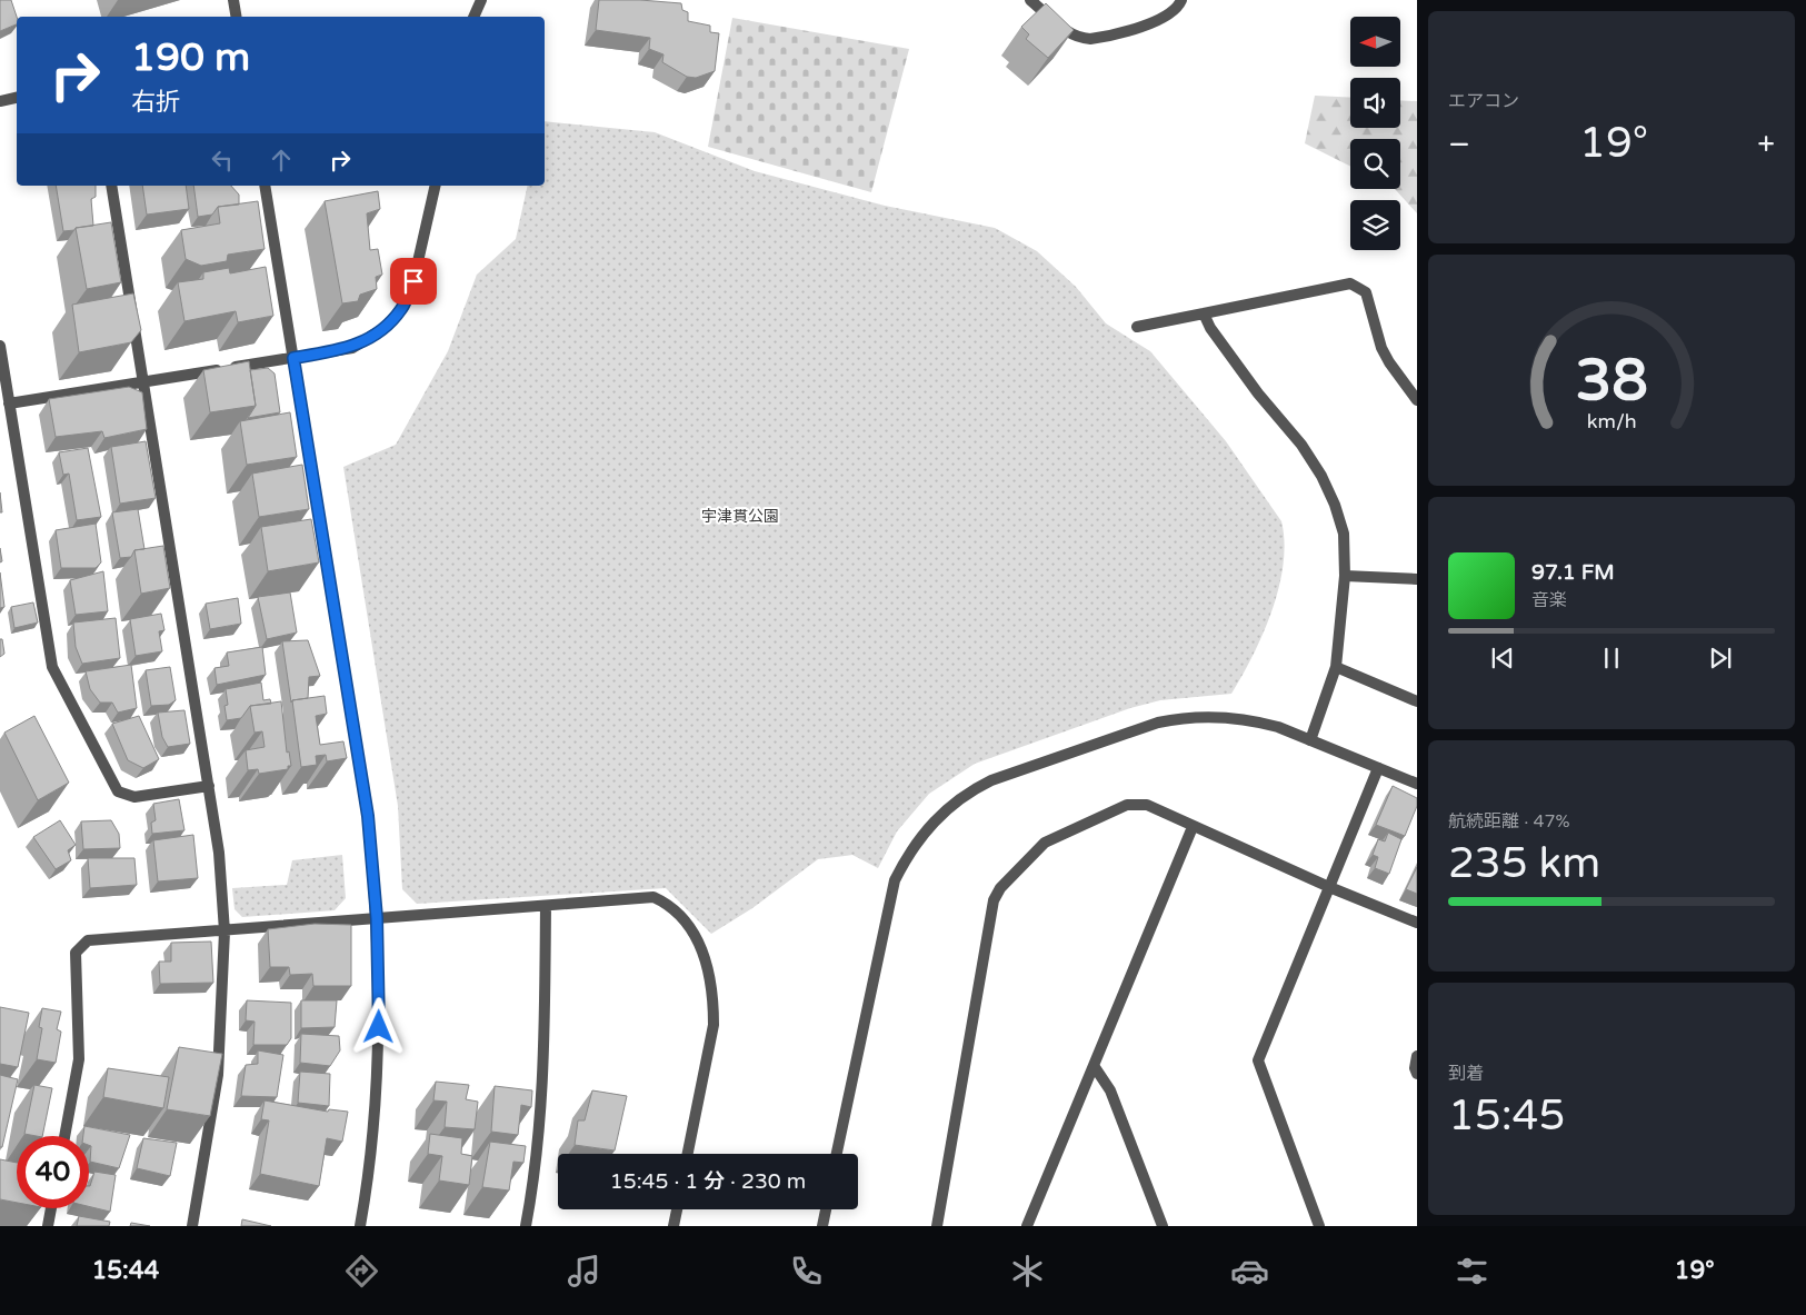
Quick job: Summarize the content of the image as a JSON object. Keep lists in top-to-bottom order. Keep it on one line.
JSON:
{"parks":["宇津貫公園"],"north":"left","page":{"tile":["エアコン",["航続距離 · 47%","235 km"],["到着","15:45"]],"turn":["190 m","右折"],"heat":["−","19°","+"],"song":["97.1 FM","音楽"],"limit":"40","trip":"15:45 · 1 分 · 230 m","tabs":["15:44","19°"],"gauge":["38","km/h"]}}
